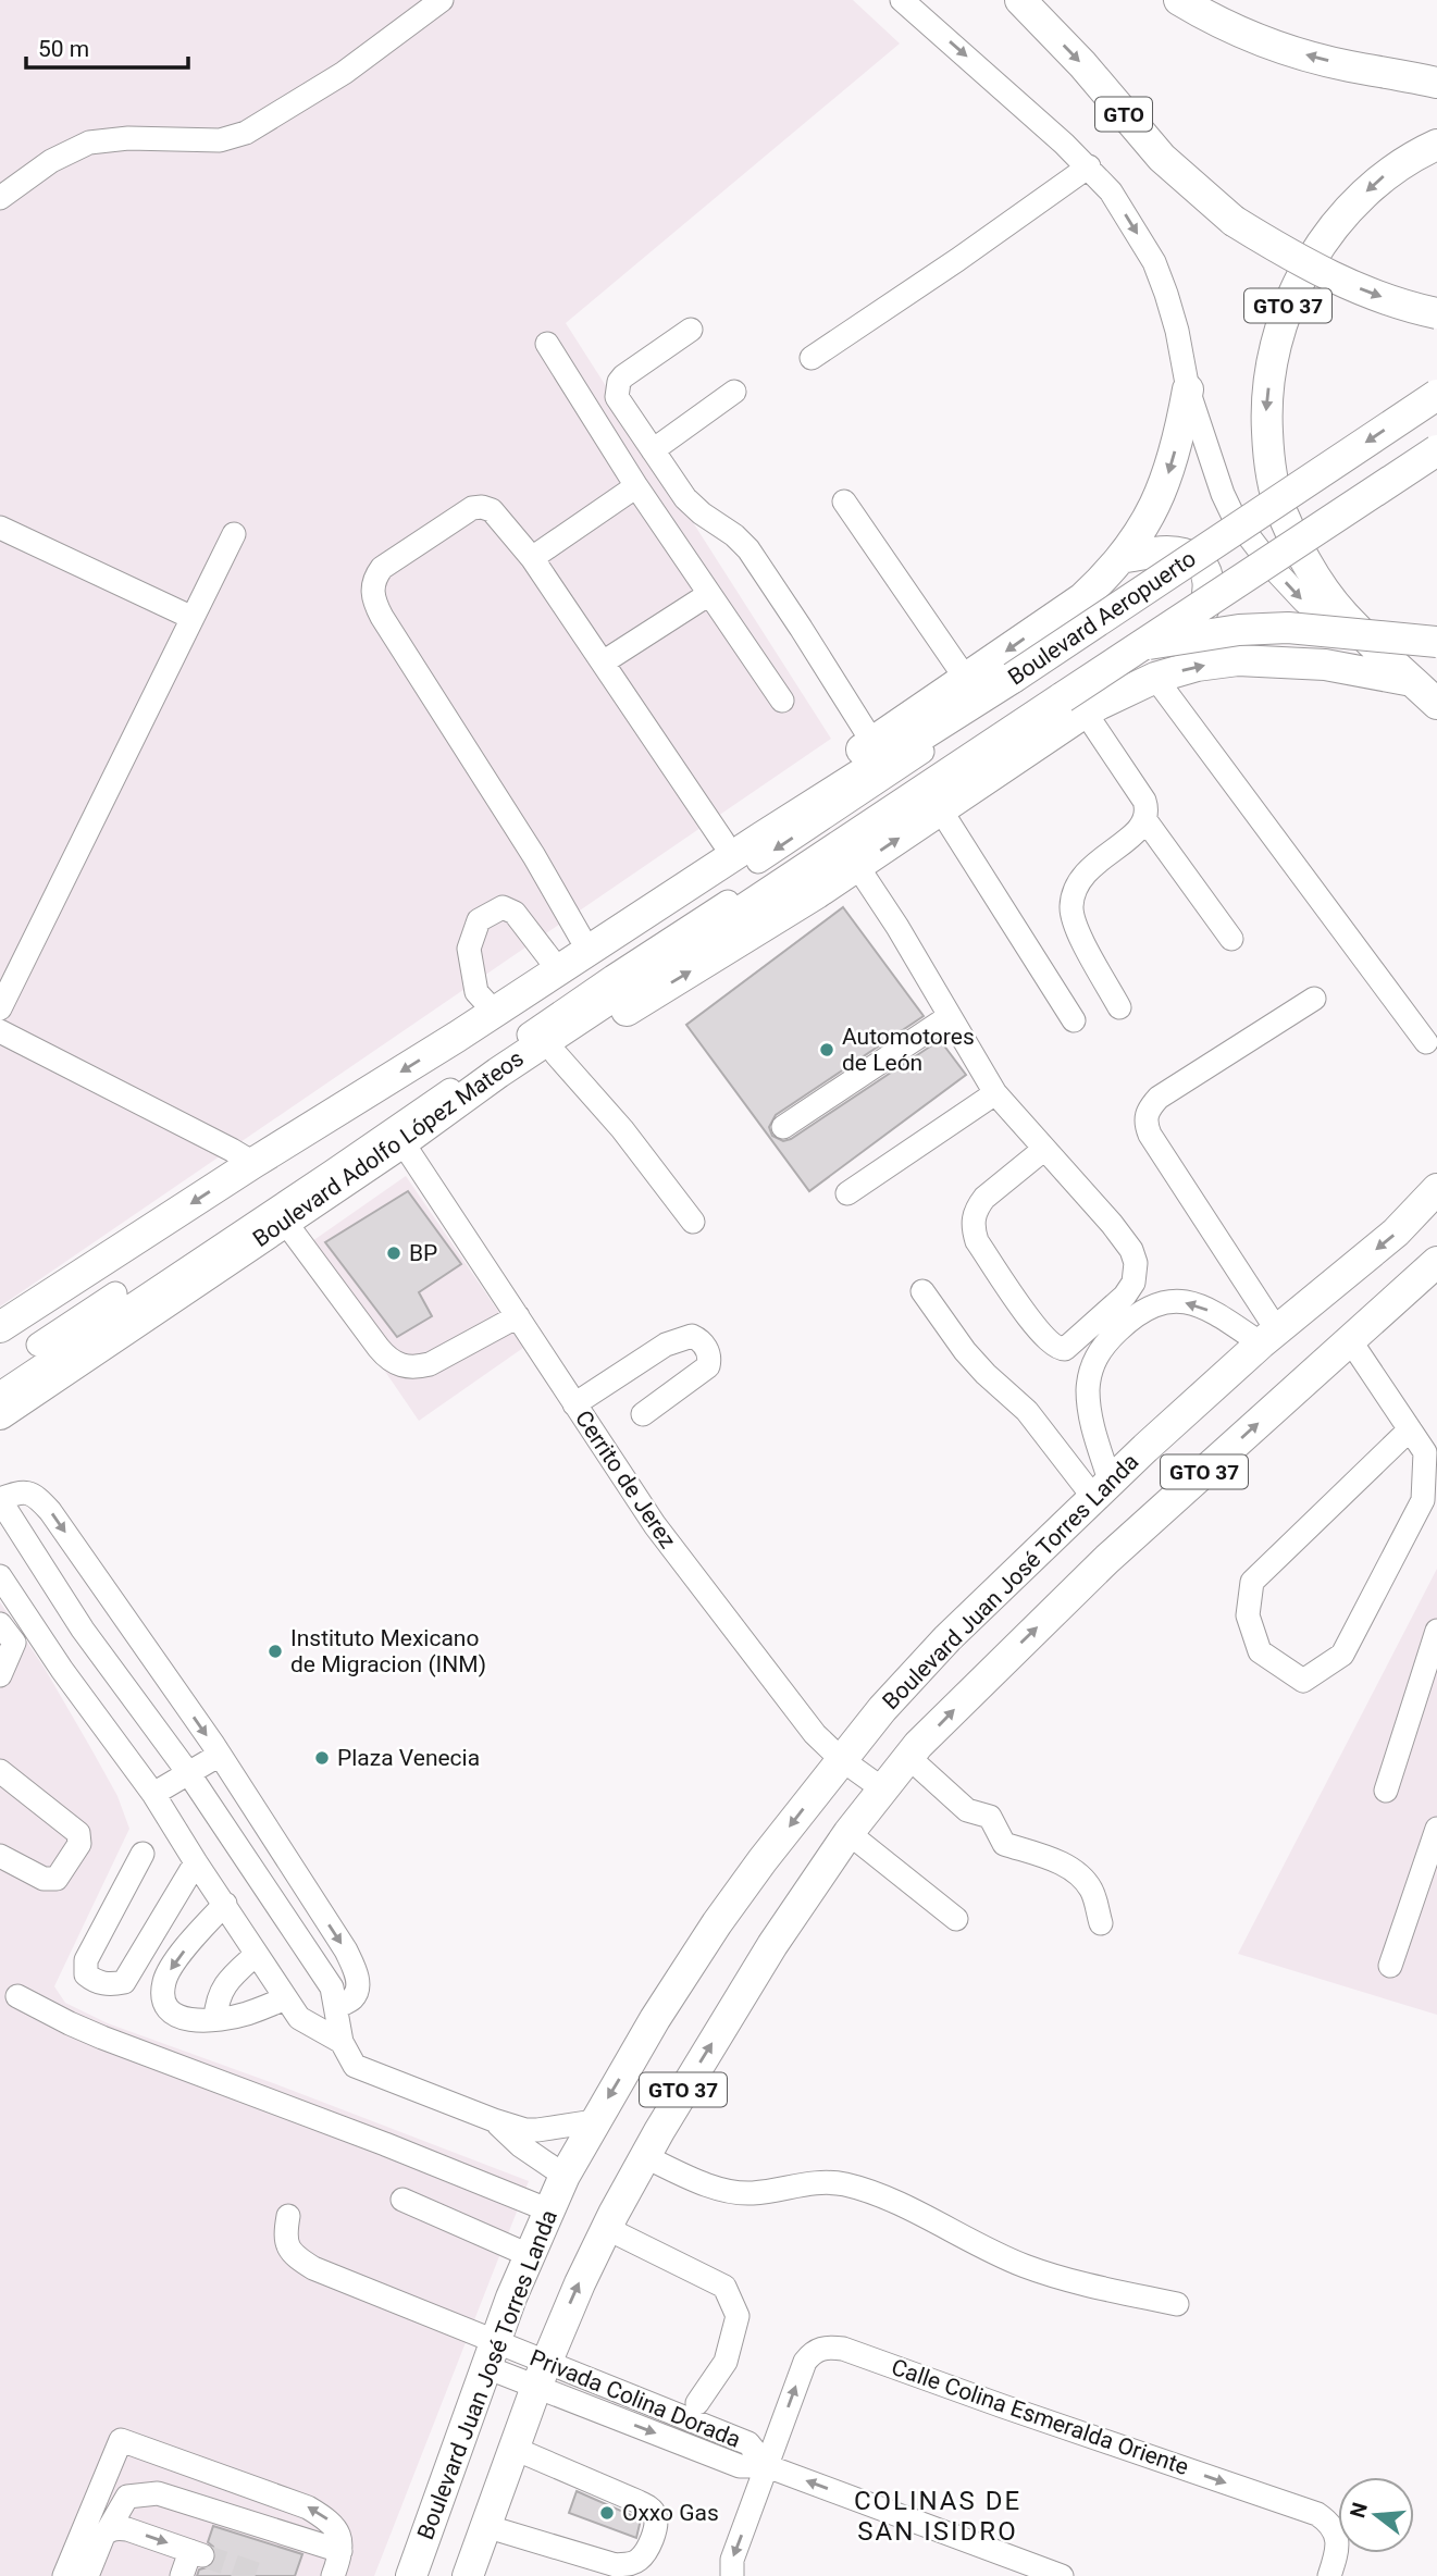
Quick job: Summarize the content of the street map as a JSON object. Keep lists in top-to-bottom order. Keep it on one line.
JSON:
{"streets":{"main road":["GTO","GTO 37","Boulevard Aeropuerto","Boulevard Adolfo López Mateos","Boulevard Juan José Torres Landa"],"street":["Cerrito de Jerez","Privada Colina Dorada","Calle Colina Esmeralda Oriente"]},"crossings":[["GTO 37","Cerrito de Jerez"],["GTO 37","Privada Colina Dorada"],["Boulevard Aeropuerto","Boulevard Adolfo López Mateos"],["Boulevard Adolfo López Mateos","Cerrito de Jerez"],["Cerrito de Jerez","Boulevard Juan José Torres Landa"],["Boulevard Juan José Torres Landa","Privada Colina Dorada"],["Privada Colina Dorada","Calle Colina Esmeralda Oriente"]],"one_way":["Privada Colina Dorada"],"districts":["COLINAS DE SAN ISIDRO"],"places":["Automotores de León","BP","Instituto Mexicano de Migracion (INM)","Plaza Venecia","Oxxo Gas"],"scale_bar":"50 m","north":"left"}
